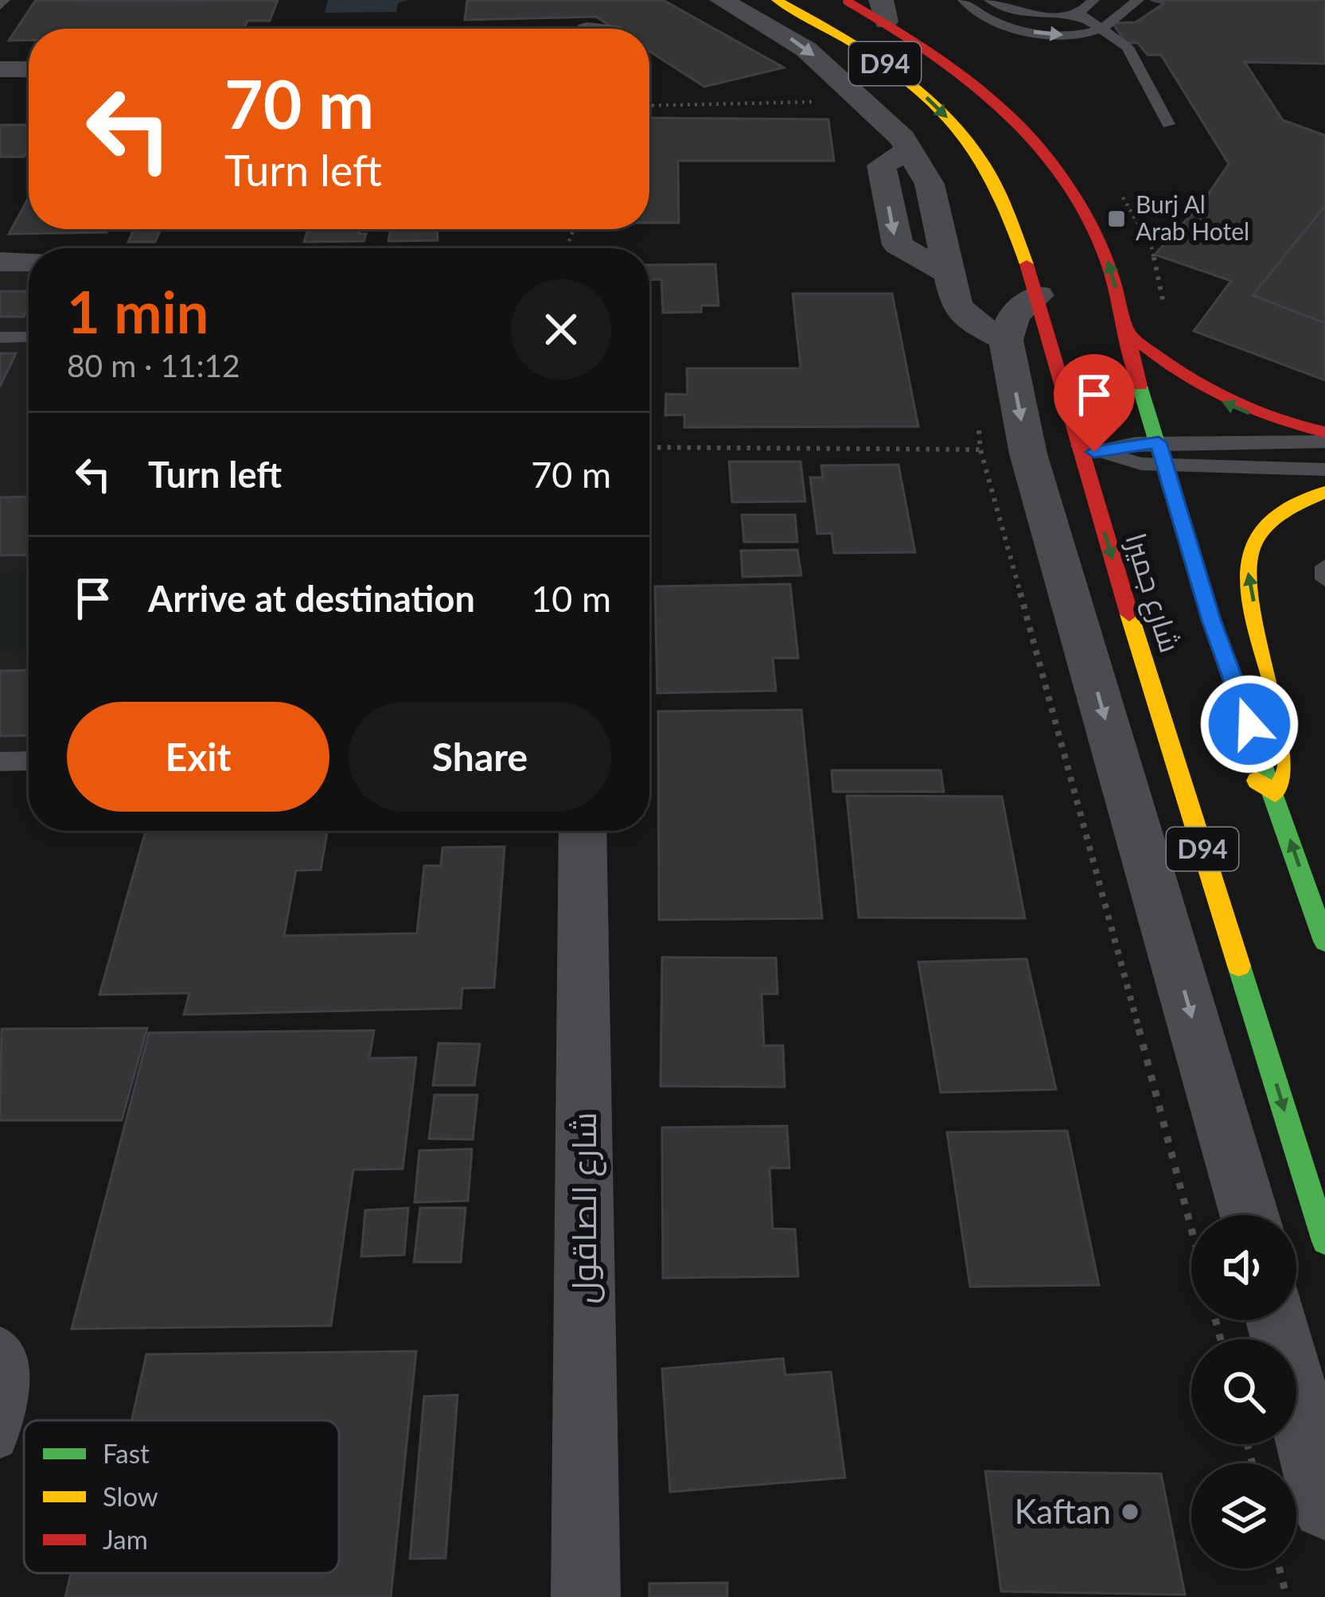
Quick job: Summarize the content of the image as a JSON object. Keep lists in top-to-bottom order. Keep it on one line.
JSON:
{"streets":{"main road":["D94","شارع جميرا"],"street":["شارع الصاقول"]},"places":{"transit":["Burj Al Arab Hotel"],"other":["Kaftan"]},"legend":["Fast","Slow","Jam"],"page":{"turn":["70 m","Turn left"],"heading":["1 min","80 m · 11:12"],"list":[{"name":"Turn left","value":"70 m"},{"name":"Arrive at destination","value":"10 m"}],"buttons":["Exit","Share"]}}
